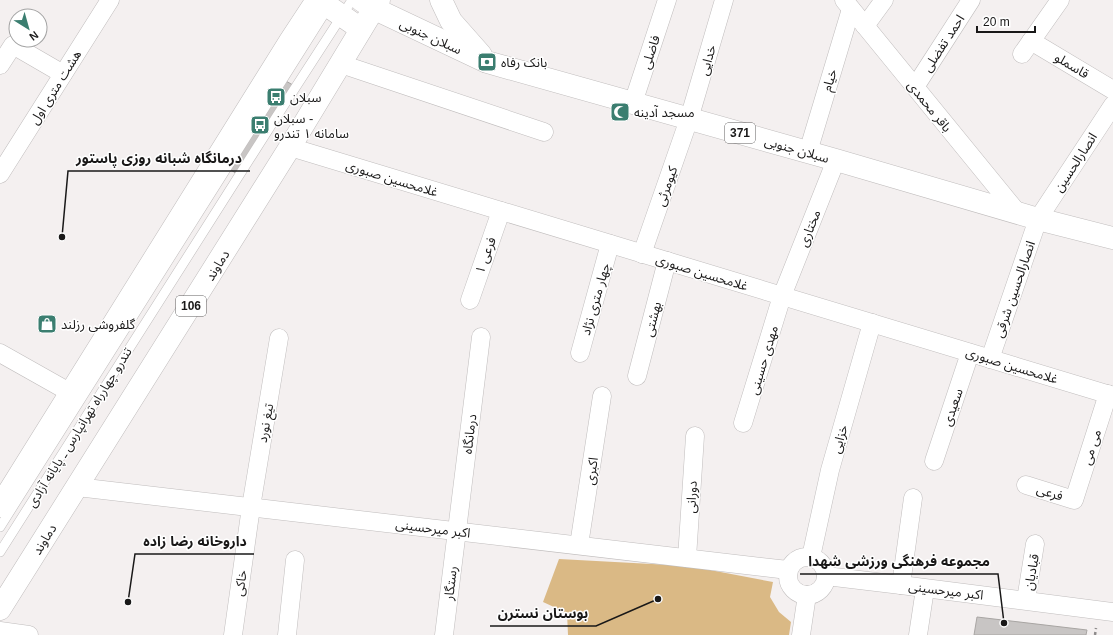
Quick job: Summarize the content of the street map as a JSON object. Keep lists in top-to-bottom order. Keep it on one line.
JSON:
{"streets":{"main road":["سبلان جنوبی","371","دماوند","106"],"street":["احمد تفضلی","فاضلی","خدایی","قاسملو","خیام","هشت متری اول","باقر محمدی","انصارالحسین","غلامحسین صبوری","کیومرثی","مختاری","فرعی ۱","انصارالحسین شرقی","چهار متری نژاد","بهشتی","مهدی حسینی","سعیدی","تیغ نورد","درمانگاه","خزایی","می می","اکبری","فرعی","دورانی","اکبر میرحسینی","قبادیان","خاکی","رستگار"],"lane":["تندرو چهارراه تهرانپارس ـ پایانه آزادی"]},"crossings":[["سبلان جنوبی","فاضلی"],["سبلان جنوبی","خدایی"],["سبلان جنوبی","خیام"],["سبلان جنوبی","باقر محمدی"],["سبلان جنوبی","انصارالحسین"],["سبلان جنوبی","کیومرثی"],["سبلان جنوبی","مختاری"],["سبلان جنوبی","دماوند"],["سبلان جنوبی","انصارالحسین شرقی"],["احمد تفضلی","باقر محمدی"],["خدایی","کیومرثی"],["خیام","باقر محمدی"],["انصارالحسین","انصارالحسین شرقی"],["غلامحسین صبوری","کیومرثی"],["غلامحسین صبوری","مختاری"],["غلامحسین صبوری","فرعی ۱"],["غلامحسین صبوری","دماوند"],["غلامحسین صبوری","انصارالحسین شرقی"],["غلامحسین صبوری","چهار متری نژاد"],["غلامحسین صبوری","بهشتی"],["غلامحسین صبوری","مهدی حسینی"],["غلامحسین صبوری","سعیدی"],["غلامحسین صبوری","خزایی"],["غلامحسین صبوری","می می"],["مختاری","مهدی حسینی"],["دماوند","اکبر میرحسینی"],["تیغ نورد","اکبر میرحسینی"],["تیغ نورد","خاکی"],["درمانگاه","اکبر میرحسینی"],["درمانگاه","رستگار"],["خزایی","اکبر میرحسینی"],["می می","فرعی"],["اکبری","اکبر میرحسینی"],["دورانی","اکبر میرحسینی"],["اکبر میرحسینی","قبادیان"],["اکبر میرحسینی","خاکی"],["اکبر میرحسینی","رستگار"]],"places":{"bank":["بانک رفاه"],"bus stop":["سبلان","سبلان - سامانه ۱ تندرو"],"mosque":["مسجد آدینه"],"other":["درمانگاه شبانه روزی پاستور","بوستان نسترن","داروخانه رضا زاده","مجموعه فرهنگی ورزشی شهدا"],"shop":["گلفروشی رزلند"]},"scale_bar":"20 m","north":"bottom right"}
